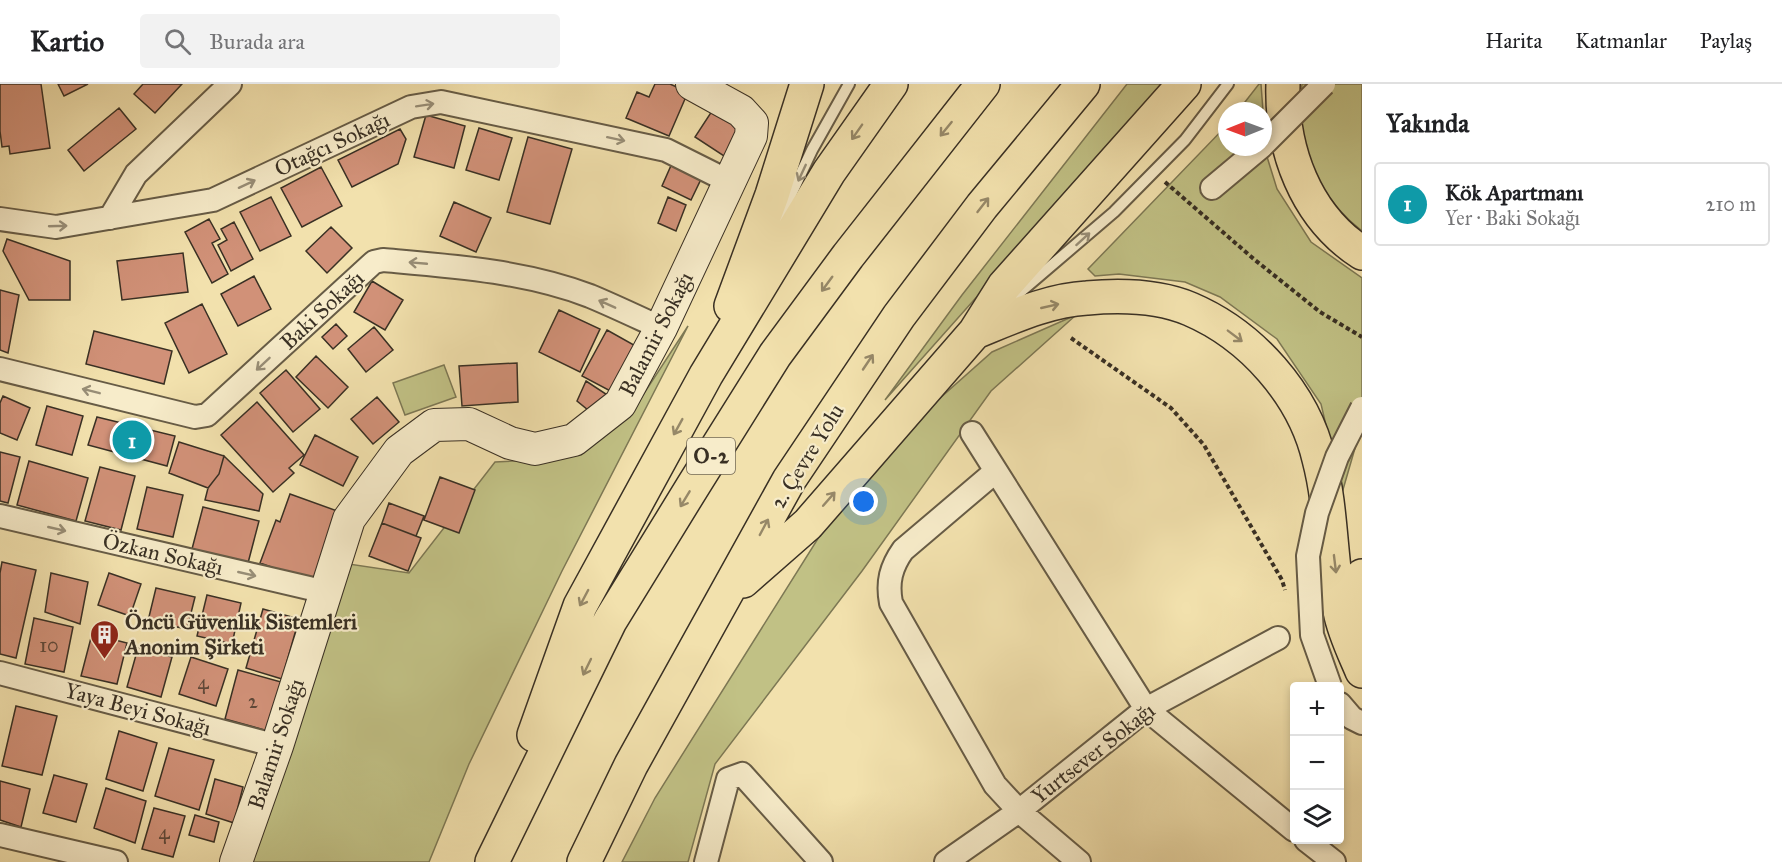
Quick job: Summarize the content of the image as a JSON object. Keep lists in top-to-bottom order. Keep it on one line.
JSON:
{"streets":{"main road":["O-2","2. Çevre Yolu"],"street":["Otağcı Sokağı","Baki Sokağı","Balamir Sokağı","Özkan Sokağı","Yaya Beyi Sokağı","Yurtsever Sokağı"]},"crossings":[["Otağcı Sokağı","Balamir Sokağı"],["Baki Sokağı","Balamir Sokağı"],["Balamir Sokağı","Özkan Sokağı"],["Balamir Sokağı","Yaya Beyi Sokağı"]],"one_way":["Otağcı Sokağı","Baki Sokağı","Özkan Sokağı"],"places":{"building":["Öncü Güvenlik Sistemleri Anonim Şirketi"]},"house_numbers":["10","4","2","4"],"north":"left","page":{"header":"Kartio","search":"Burada ara","nav":["Harita","Katmanlar","Paylaş"],"heading":"Yakında","list":[{"mark":"1","name":"Kök Apartmanı","note":"Yer · Baki Sokağı","value":"210 m"}],"pins":"1","map_buttons":["+","−"]}}
